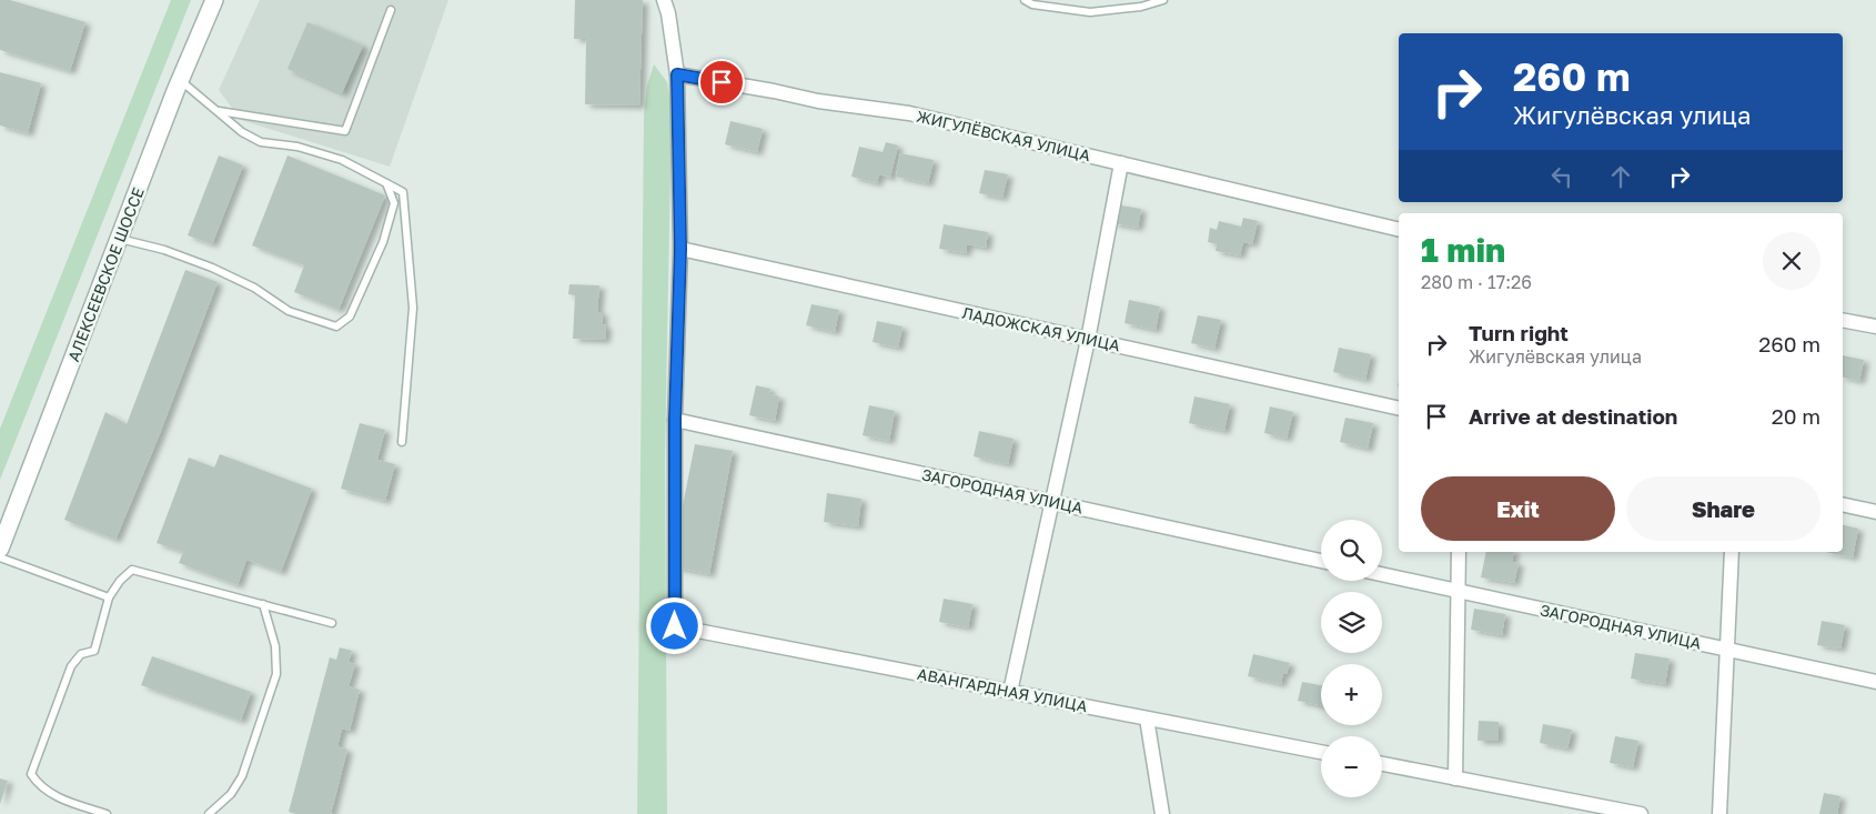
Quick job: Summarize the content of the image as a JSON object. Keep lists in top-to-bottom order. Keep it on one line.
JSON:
{"streets":{"street":["ЖИГУЛЁВСКАЯ УЛИЦА","АЛЕКСЕЕВСКОЕ ШОССЕ","ЛАДОЖСКАЯ УЛИЦА","ЗАГОРОДНАЯ УЛИЦА","АВАНГАРДНАЯ УЛИЦА"]},"crossings":[["ЗАГОРОДНАЯ УЛИЦА","АВАНГАРДНАЯ УЛИЦА"]],"page":{"turn":["260 m","Жигулёвская улица"],"heading":["1 min","280 m · 17:26"],"list":[{"name":"Turn right","note":"Жигулёвская улица","value":"260 m"},{"name":"Arrive at destination","value":"20 m"}],"buttons":["Exit","Share"],"map_buttons":["+","−"]}}
